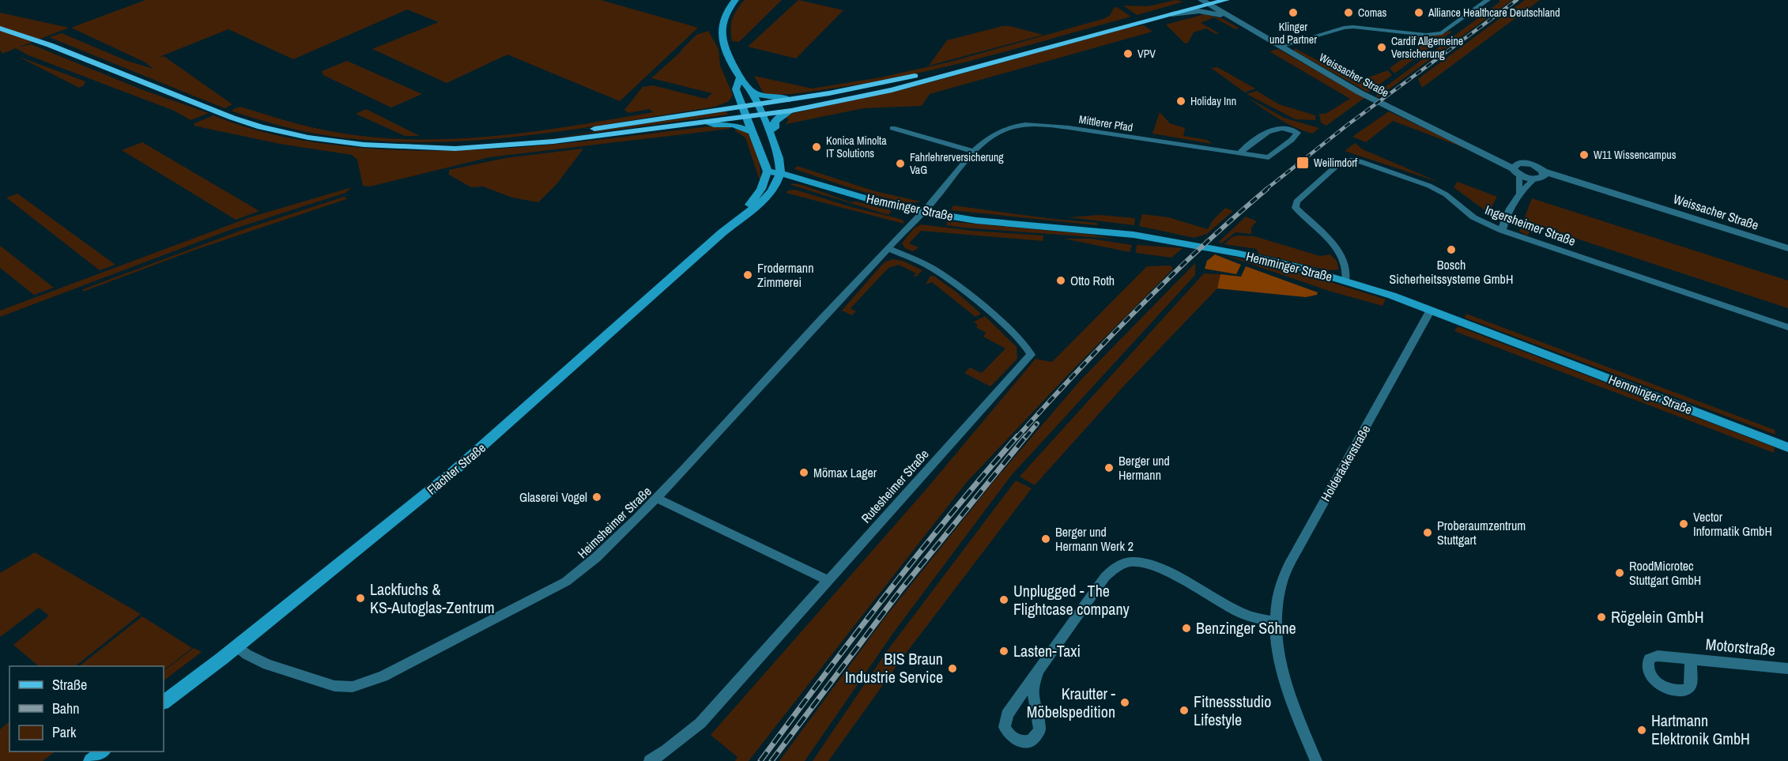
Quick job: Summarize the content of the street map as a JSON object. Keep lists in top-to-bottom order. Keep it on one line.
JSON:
{"streets":{"main road":["Hemminger Straße","Flachter Straße"],"street":["Weissacher Straße","Mittlerer Pfad","Ingersheimer Straße","Holderäckerstraße","Rutesheimer Straße","Heimsheimer Straße","Motorstraße"]},"crossings":[["Mittlerer Pfad","Hemminger Straße"],["Mittlerer Pfad","Heimsheimer Straße"],["Hemminger Straße","Ingersheimer Straße"],["Hemminger Straße","Holderäckerstraße"],["Hemminger Straße","Flachter Straße"],["Hemminger Straße","Heimsheimer Straße"],["Flachter Straße","Heimsheimer Straße"],["Rutesheimer Straße","Heimsheimer Straße"]],"places":{"other":["Klinger und Partner","Comas","Alliance Healthcare Deutschland","Cardif Allgemeine Versicherung","VPV","Holiday Inn","Konica Minolta IT Solutions","W11 Wissencampus","Fahrlehrerversicherung VaG","Bosch Sicherheitssysteme GmbH","Frodermann Zimmerei","Otto Roth","Berger und Hermann","Mömax Lager","Glaserei Vogel","Vector Informatik GmbH","Proberaumzentrum Stuttgart","Berger und Hermann Werk 2","RoodMicrotec Stuttgart GmbH","Lackfuchs & KS-Autoglas-Zentrum","Unplugged - The Flightcase company","Rögelein GmbH","Benzinger Söhne","Lasten-Taxi","BIS Braun Industrie Service","Krautter - Möbelspedition","Fitnessstudio Lifestyle","Hartmann Elektronik GmbH"],"transit":["Weilimdorf"]},"legend":["Straße","Bahn","Park"]}
